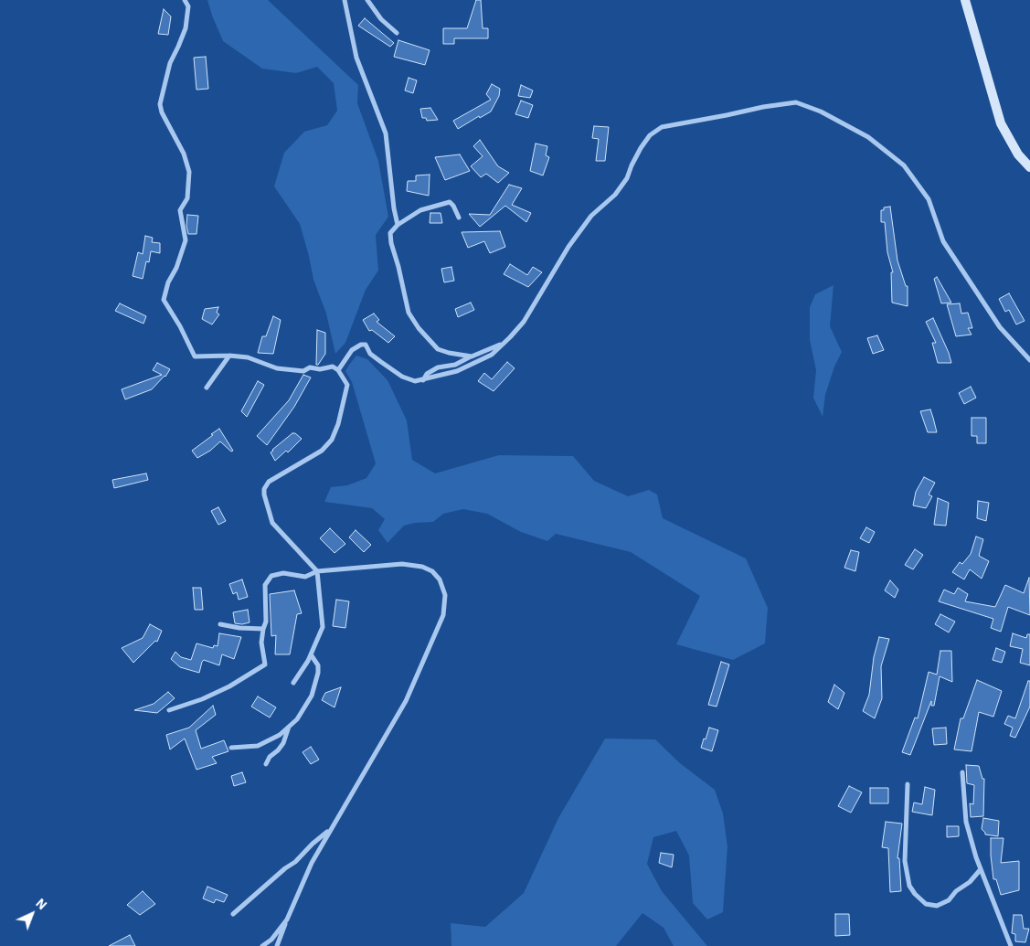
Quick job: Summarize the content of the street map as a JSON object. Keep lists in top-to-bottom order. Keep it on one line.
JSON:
{"north":"top right"}
